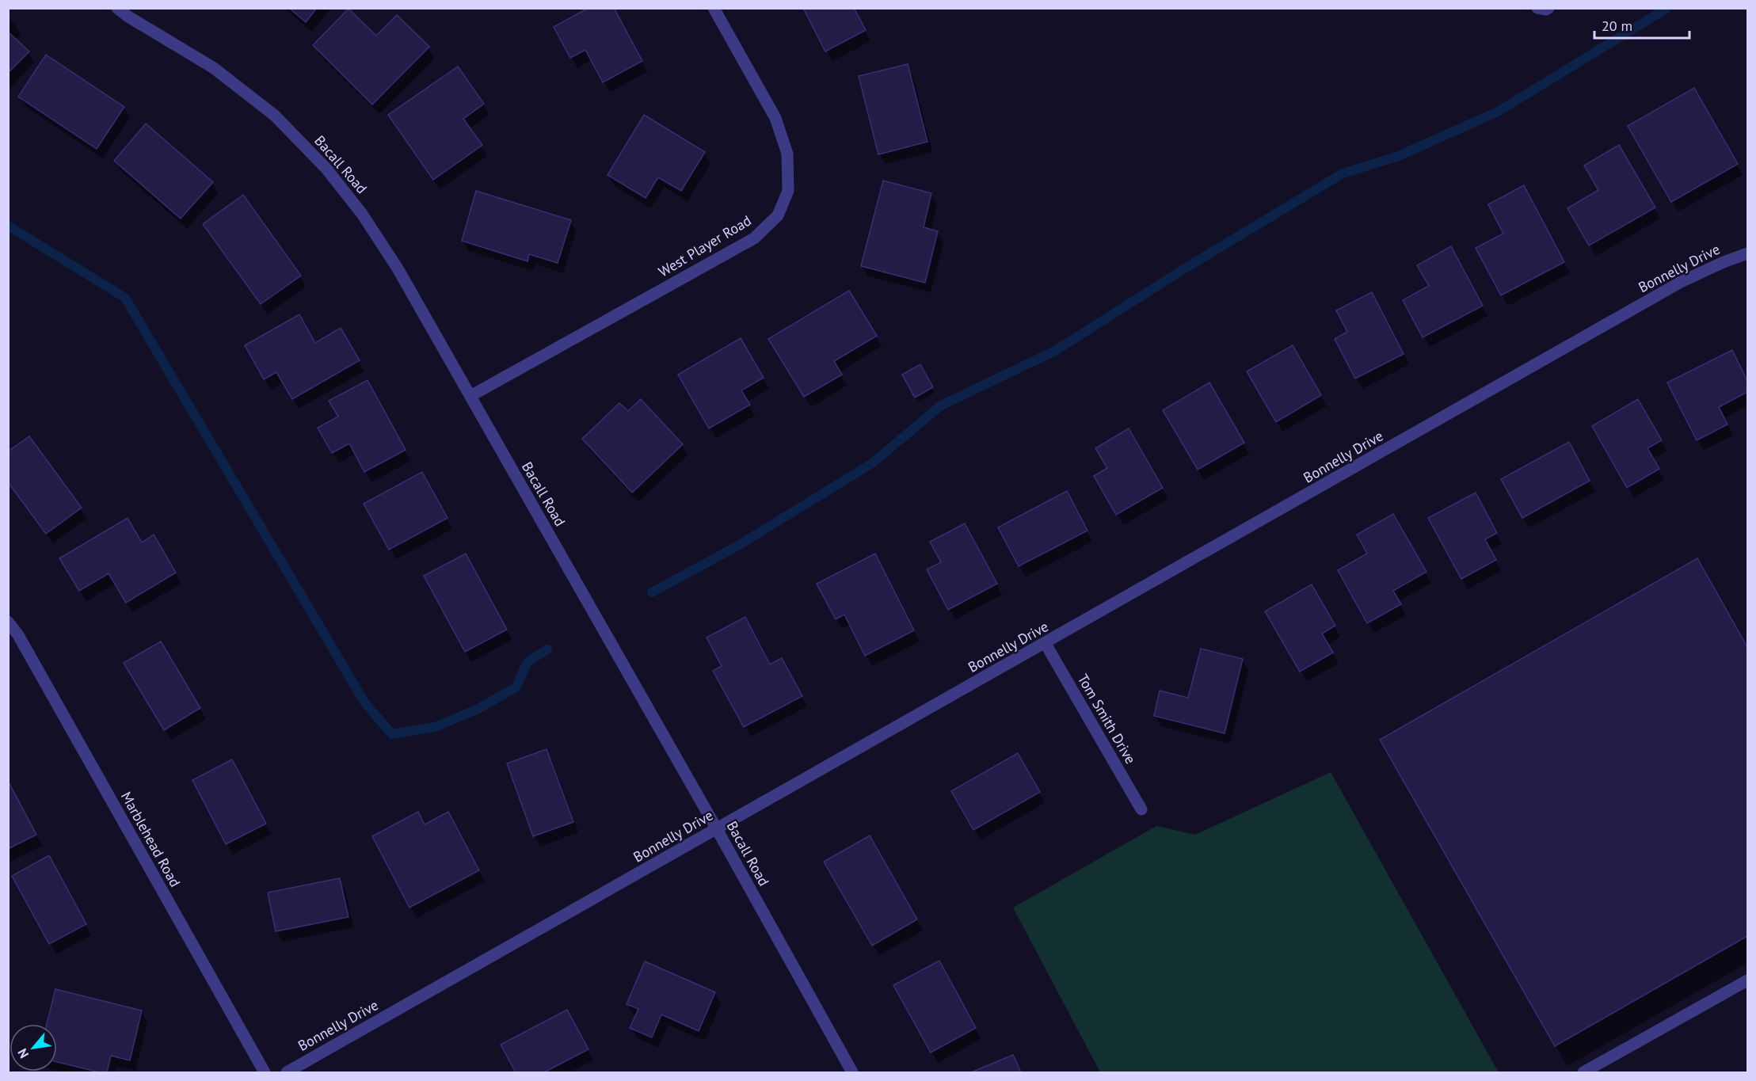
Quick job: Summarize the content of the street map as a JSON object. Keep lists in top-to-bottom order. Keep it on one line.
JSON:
{"streets":{"street":["Bacall Road","West Player Road","Bonnelly Drive","Tom Smith Drive","Marblehead Road"]},"crossings":[["Bacall Road","West Player Road"],["Bacall Road","Bonnelly Drive"],["Bonnelly Drive","Tom Smith Drive"]],"scale_bar":"20 m","north":"bottom left"}
